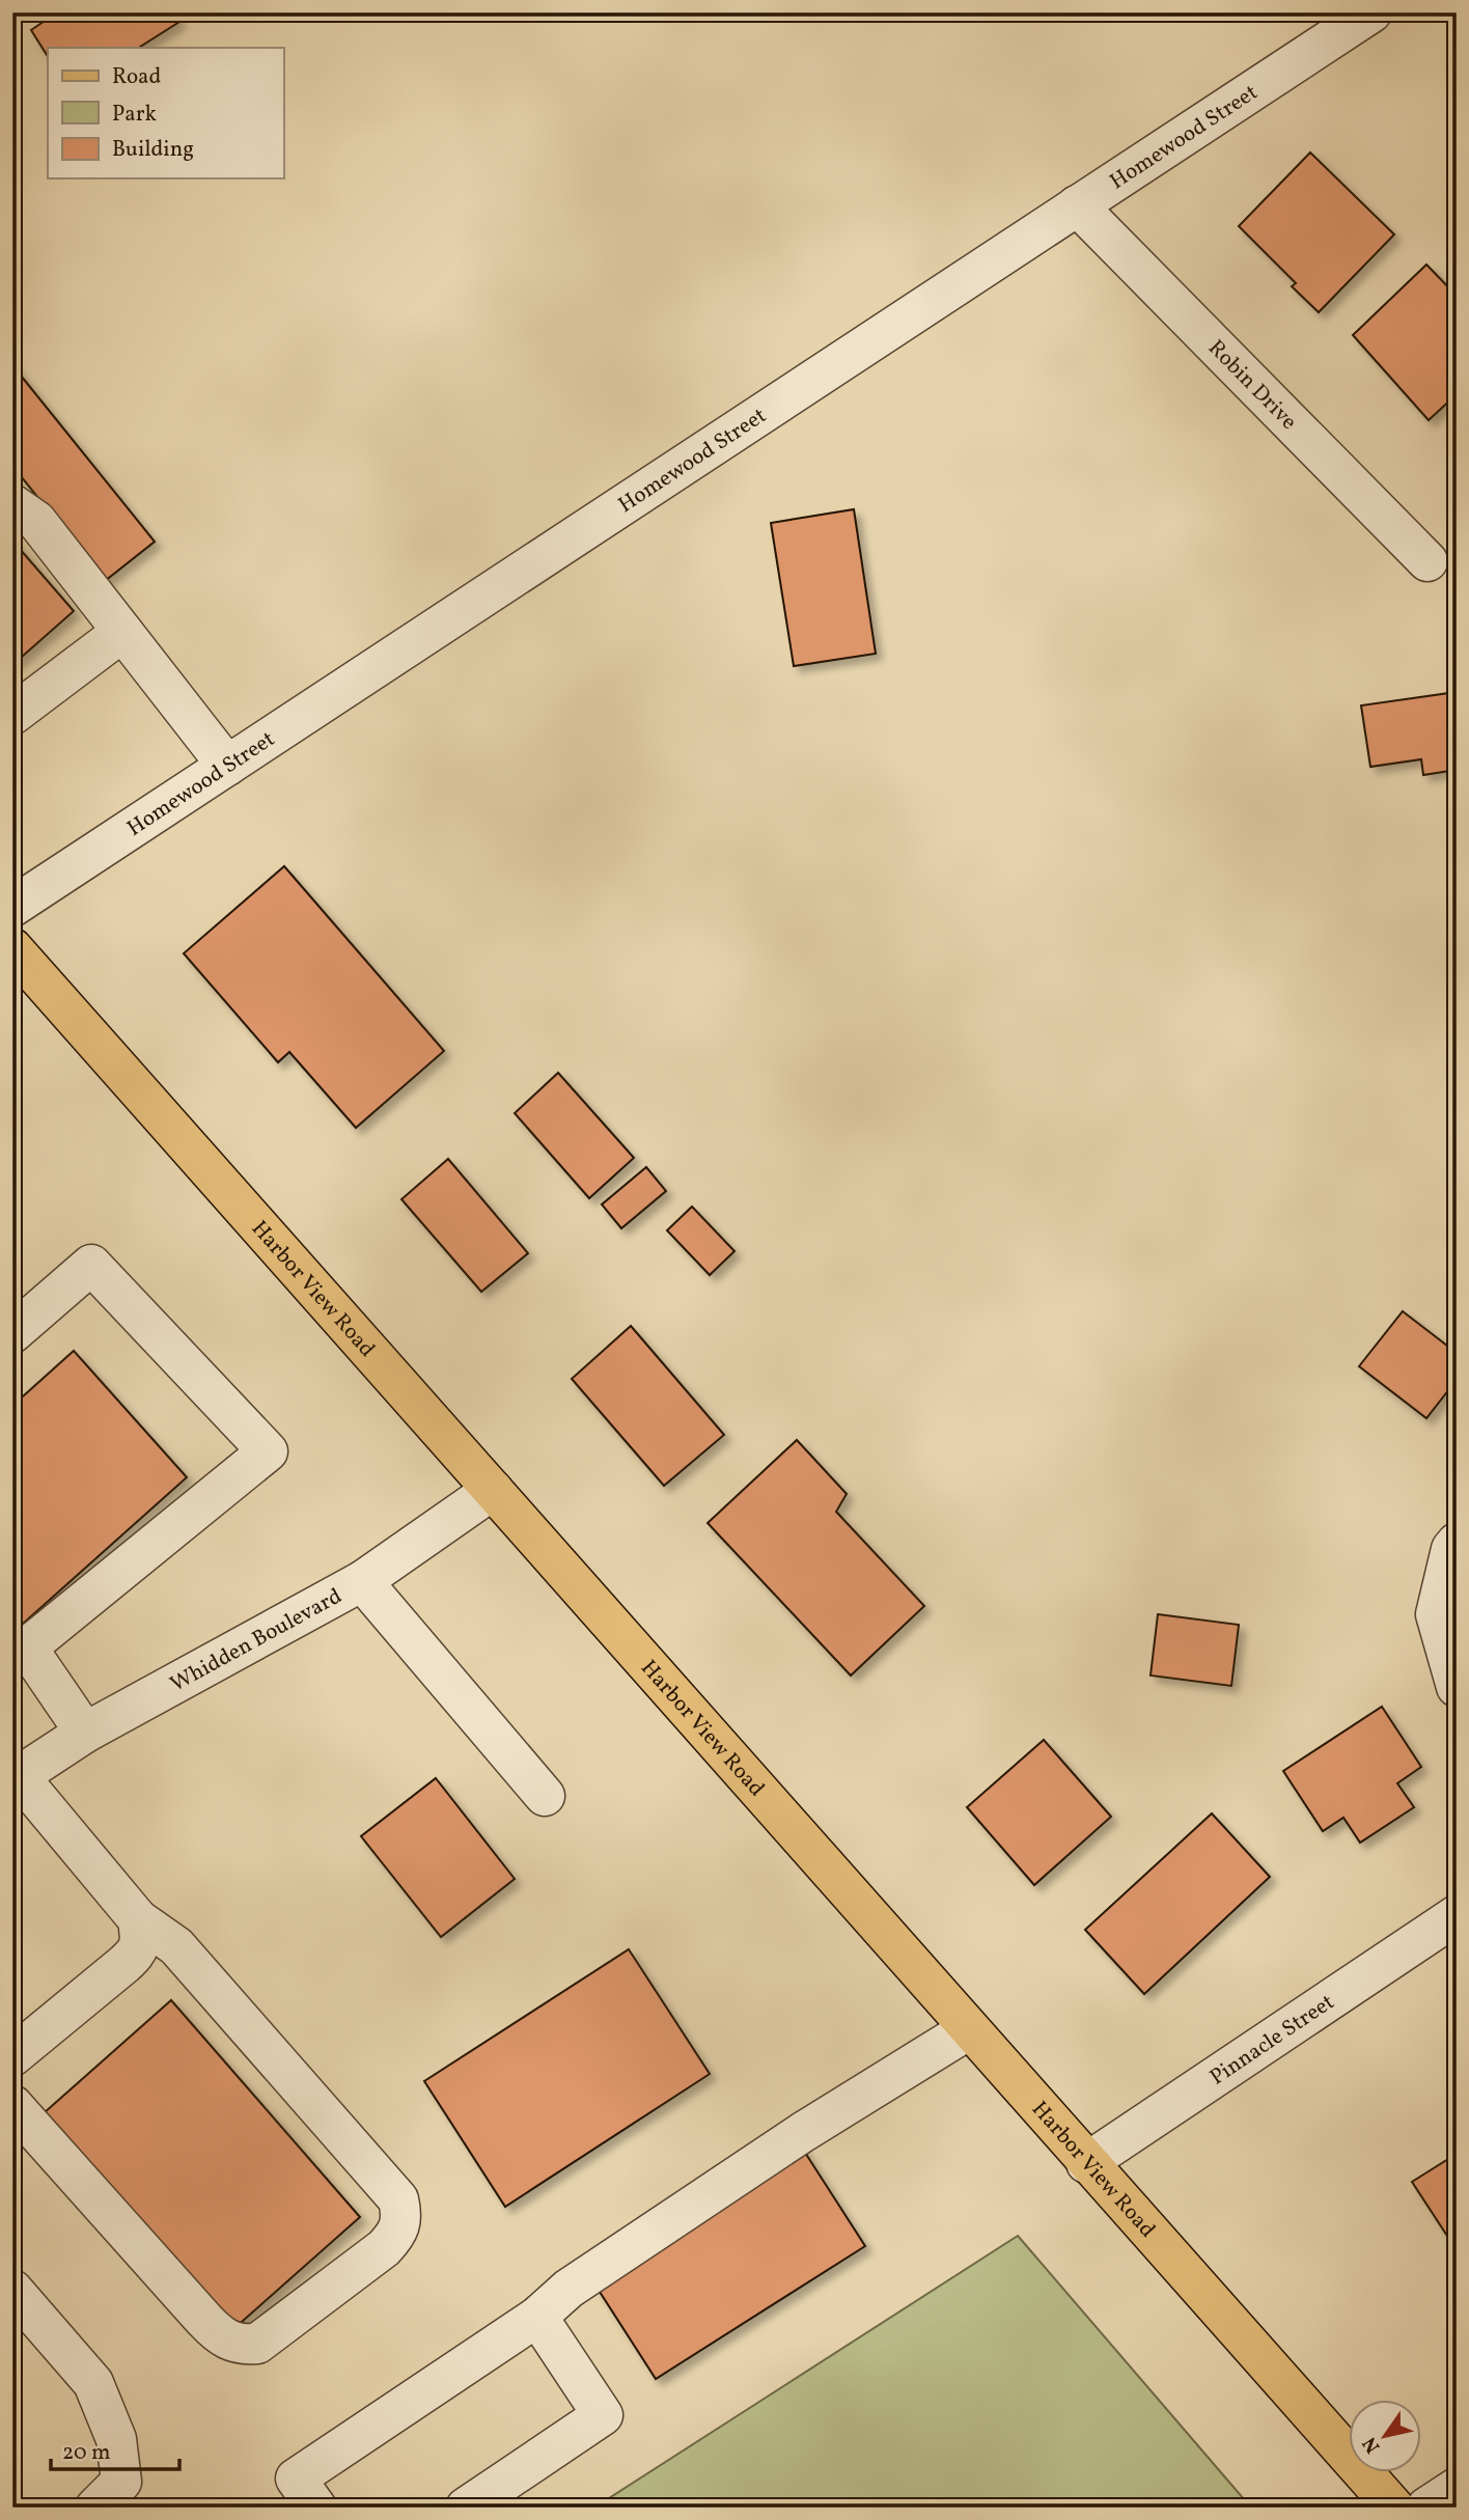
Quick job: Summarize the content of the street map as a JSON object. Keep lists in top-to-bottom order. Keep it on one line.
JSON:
{"streets":{"main road":["Harbor View Road"],"street":["Homewood Street","Robin Drive","Whidden Boulevard","Pinnacle Street"]},"crossings":[["Homewood Street","Robin Drive"],["Harbor View Road","Whidden Boulevard"],["Harbor View Road","Pinnacle Street"]],"legend":["Road","Park","Building"],"scale_bar":"20 m","north":"bottom left"}
